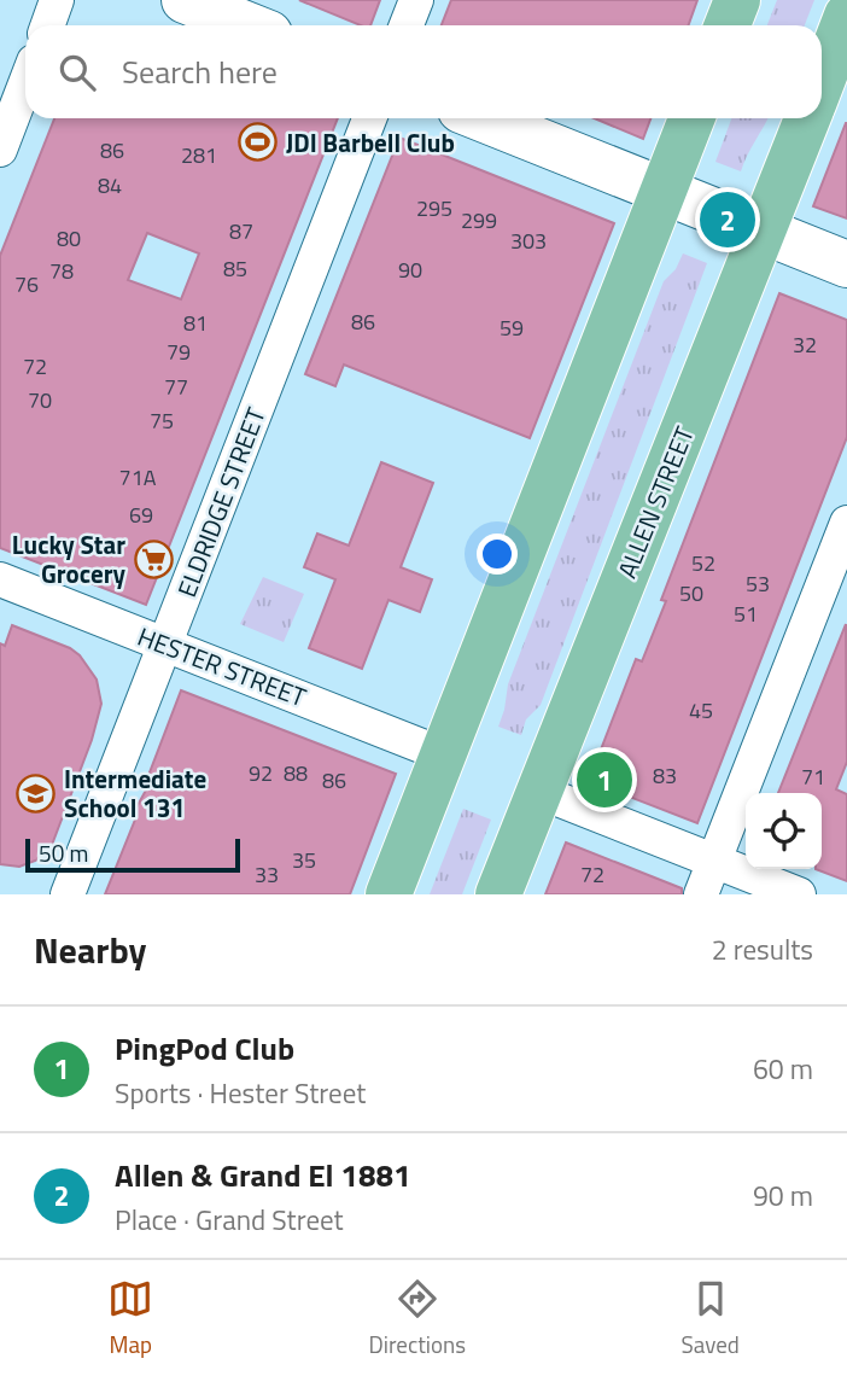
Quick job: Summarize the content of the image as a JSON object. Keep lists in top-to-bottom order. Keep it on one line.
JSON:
{"streets":{"main road":["ALLEN STREET"],"street":["ELDRIDGE STREET","HESTER STREET"]},"crossings":[["ELDRIDGE STREET","HESTER STREET"]],"places":{"sports":["JDI Barbell Club"],"supermarket":["Lucky Star Grocery"],"school or university":["Intermediate School 131"]},"house_numbers":["86","281","84","295","299","87","80","303","85","90","78","76","86","81","59","32","79","72","77","70","75","71A","69","52","53","50","51","45","92","88","83","71","86","35","33","72"],"scale_bar":"50 m","page":{"search":"Search here","pins":["2","1"],"scale":"50 m","heading":["Nearby","2 results"],"list":[{"mark":"1","name":"PingPod Club","note":"Sports · Hester Street","value":"60 m"},{"mark":"2","name":"Allen & Grand El 1881","note":"Place · Grand Street","value":"90 m"}],"nav":["Map","Directions","Saved"]}}
